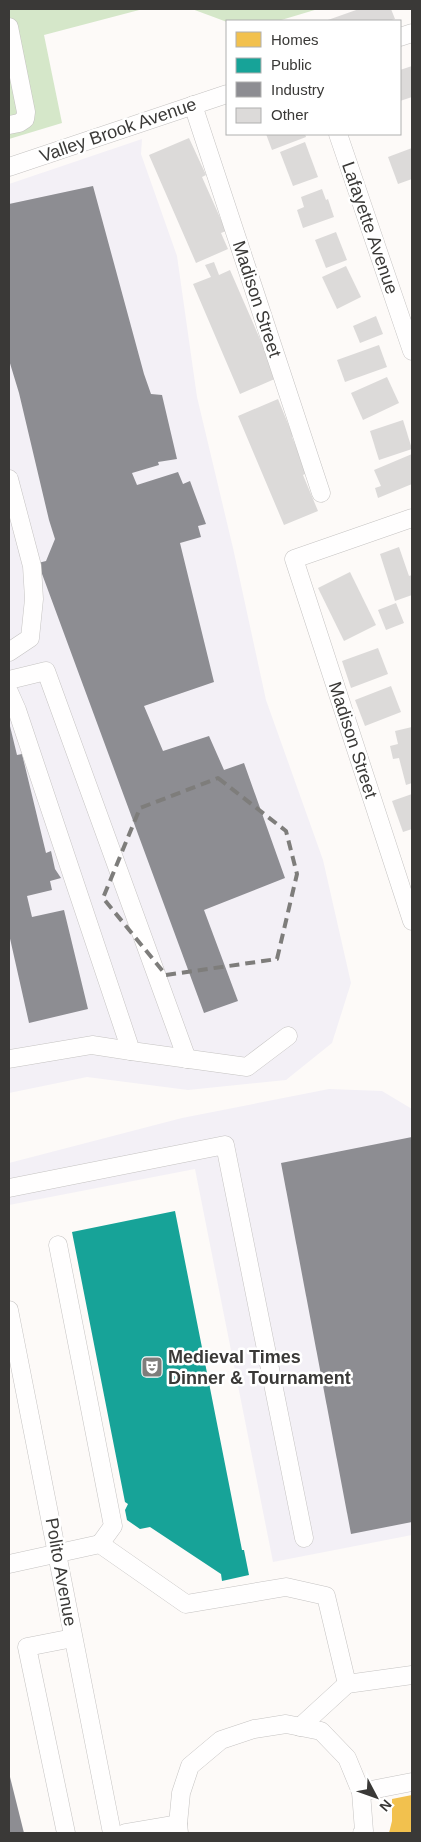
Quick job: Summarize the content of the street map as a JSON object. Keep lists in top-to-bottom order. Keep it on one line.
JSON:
{"streets":{"street":["Valley Brook Avenue","Lafayette Avenue","Madison Street","Polito Avenue"]},"crossings":[["Valley Brook Avenue","Madison Street"]],"places":{"theatre":["Medieval Times Dinner & Tournament"]},"legend":["Homes","Public","Industry","Other"],"north":"bottom right"}
